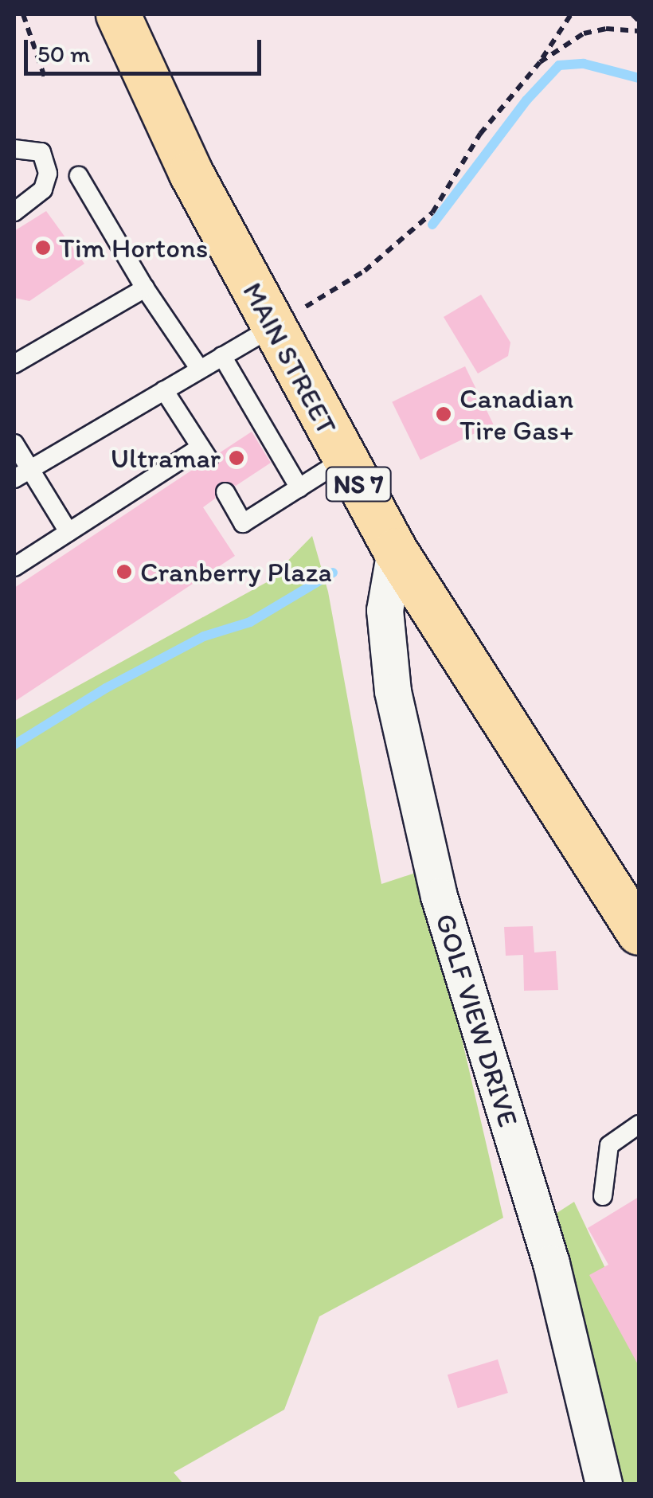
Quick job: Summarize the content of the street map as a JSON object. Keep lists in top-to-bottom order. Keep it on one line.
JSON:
{"streets":{"main road":["MAIN STREET","NS 7"],"street":["GOLF VIEW DRIVE"]},"crossings":[["MAIN STREET","GOLF VIEW DRIVE"]],"places":["Tim Hortons","Canadian Tire Gas+","Ultramar","Cranberry Plaza"],"scale_bar":"50 m"}
